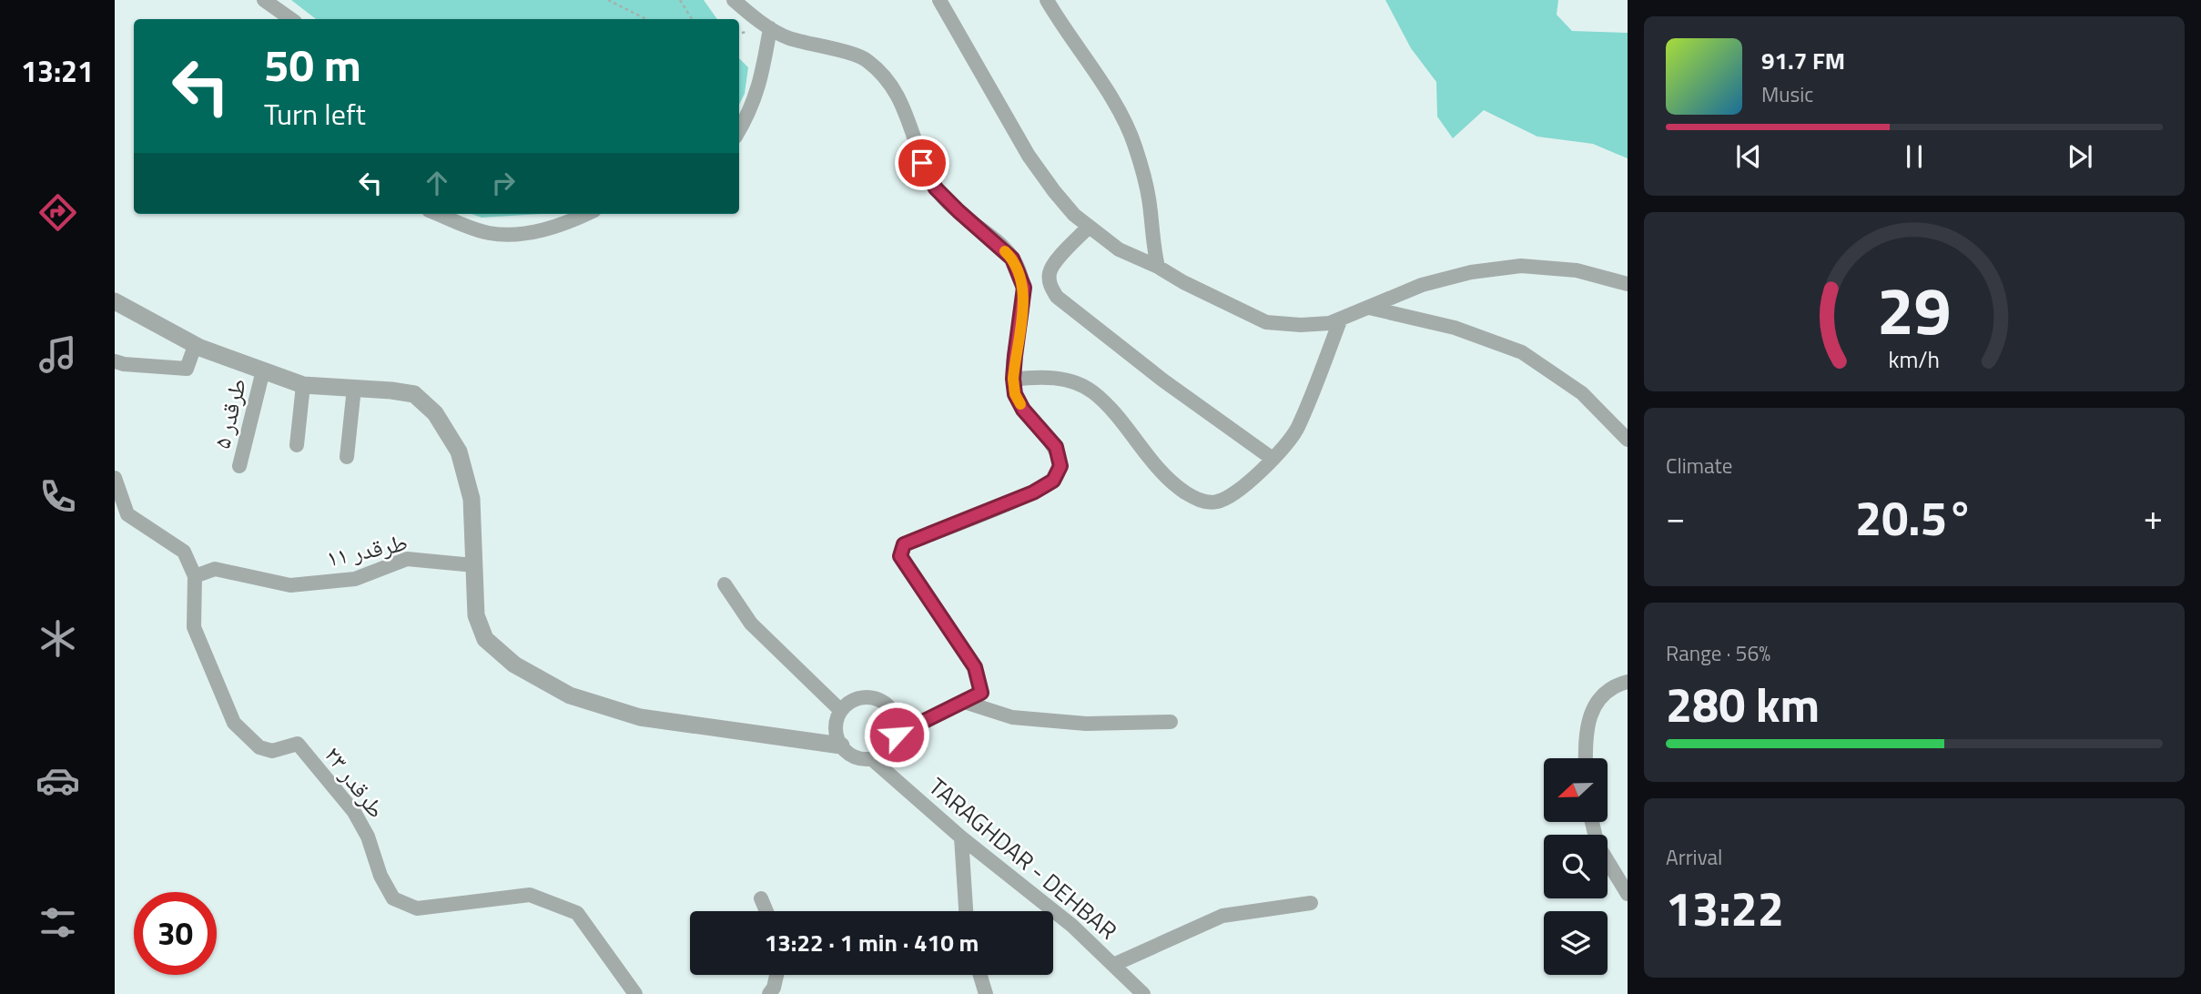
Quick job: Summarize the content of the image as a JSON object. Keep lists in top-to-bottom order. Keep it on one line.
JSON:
{"streets":{"street":["طرقدر ۵","طرقدر ۱۱","طرقدر ۲۳","TARAGHDAR - DEHBAR"]},"crossings":[["طرقدر ۱۱","طرقدر ۲۳"]],"north":"left","page":{"tabs":"13:21","turn":["50 m","Turn left"],"song":["91.7 FM","Music"],"tile":["Climate",["Range · 56%","280 km"],["Arrival","13:22"]],"heat":["−","20.5°","+"],"limit":"30","trip":"13:22 · 1 min · 410 m","gauge":["29","km/h"]}}
